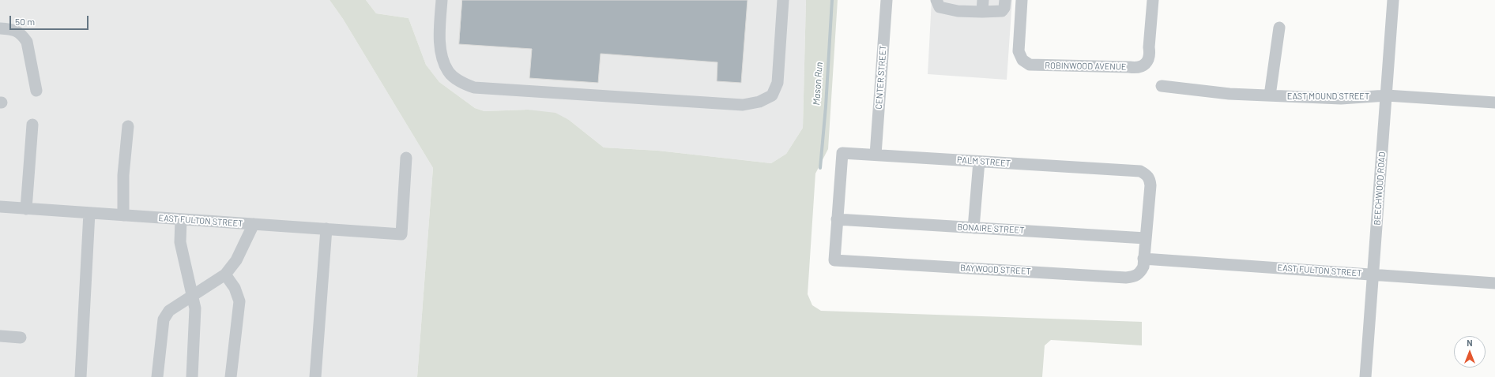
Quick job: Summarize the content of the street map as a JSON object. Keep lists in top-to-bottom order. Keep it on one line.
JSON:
{"streets":{"street":["ROBINWOOD AVENUE","CENTER STREET","EAST MOUND STREET","PALM STREET","BEECHWOOD ROAD","EAST FULTON STREET","BONAIRE STREET","BAYWOOD STREET"]},"crossings":[["CENTER STREET","PALM STREET"],["EAST MOUND STREET","BEECHWOOD ROAD"],["PALM STREET","EAST FULTON STREET"],["PALM STREET","BONAIRE STREET"],["PALM STREET","BAYWOOD STREET"],["BEECHWOOD ROAD","EAST FULTON STREET"],["EAST FULTON STREET","BAYWOOD STREET"]],"water":["Mason Run"],"scale_bar":"50 m","north":"top"}
